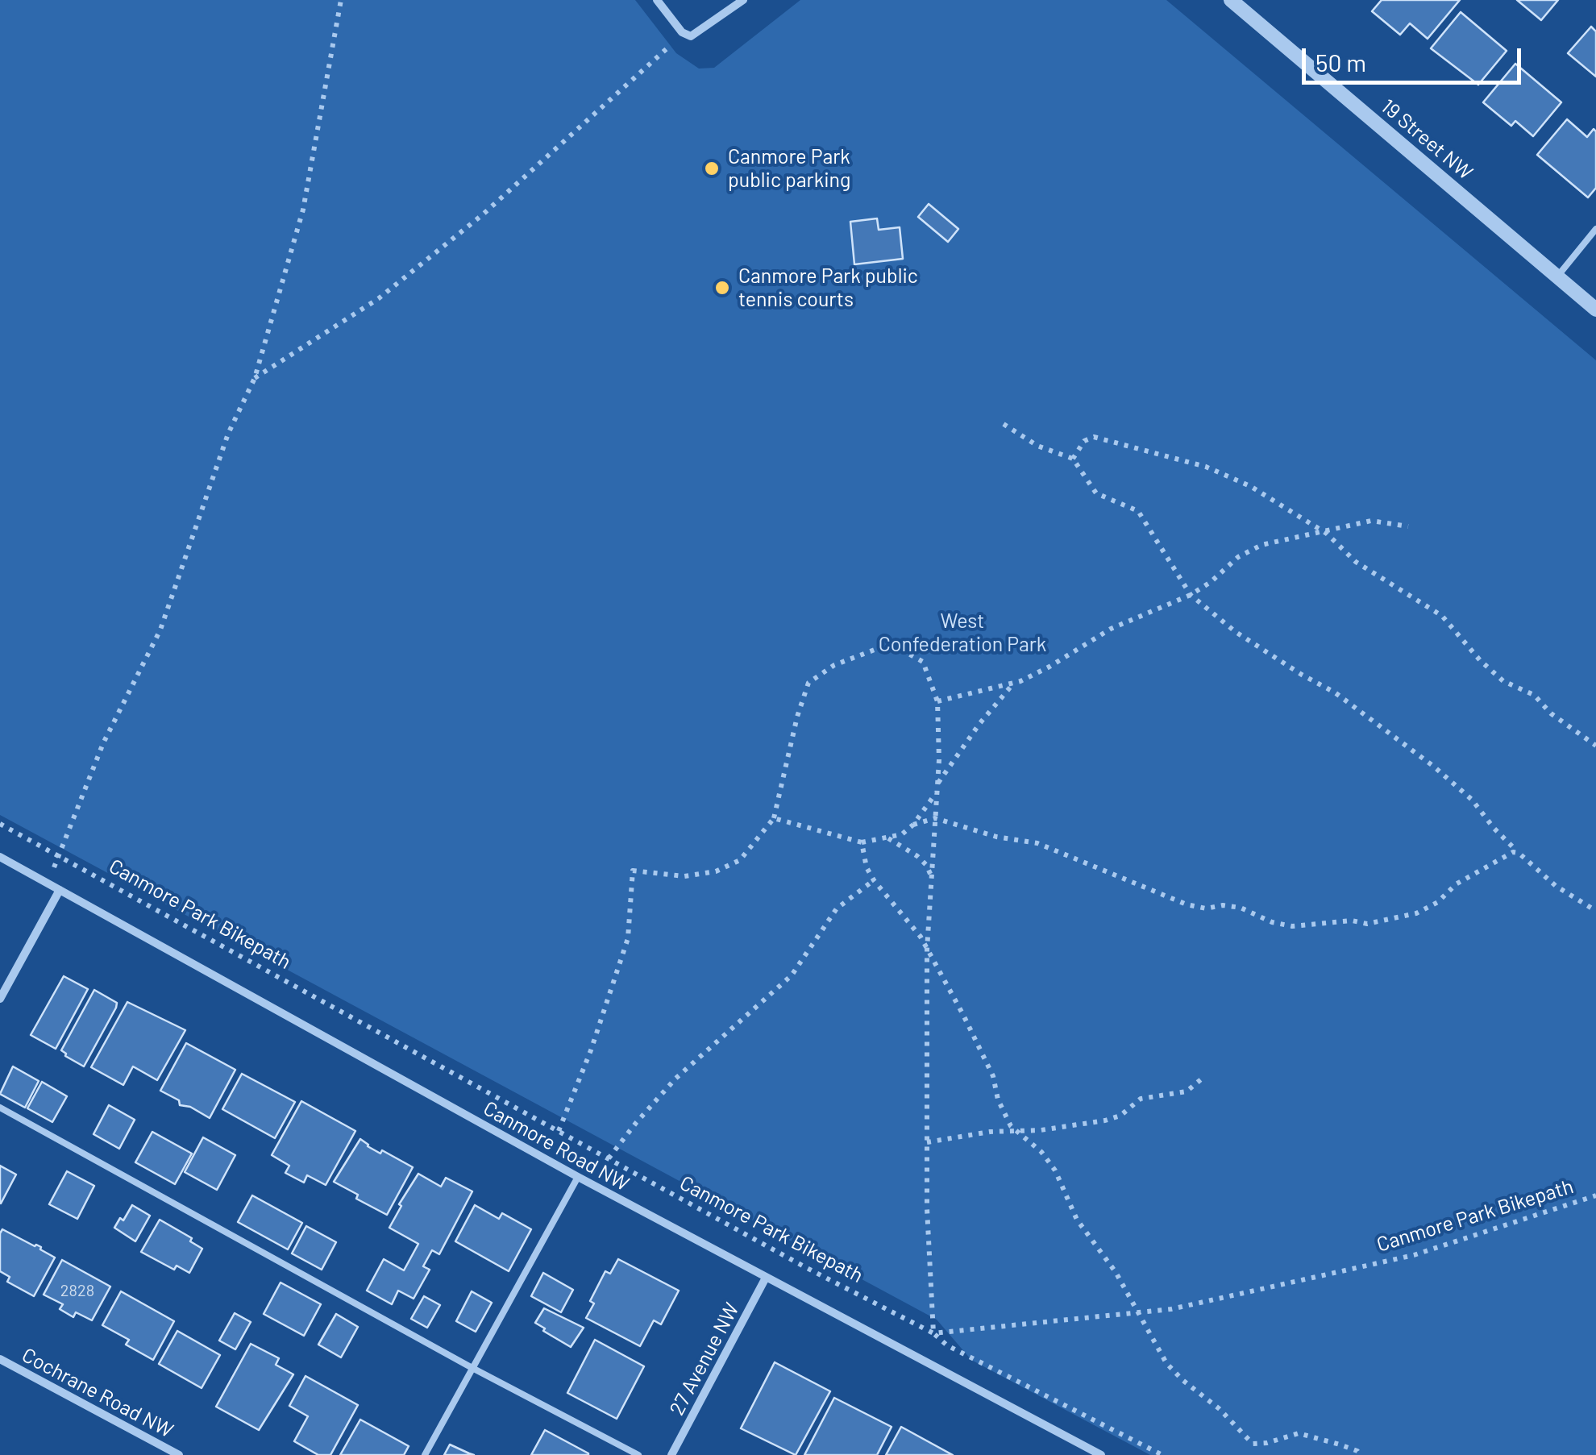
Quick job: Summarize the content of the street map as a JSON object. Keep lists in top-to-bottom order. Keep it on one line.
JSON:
{"streets":{"street":["19 Street NW","Canmore Road NW","27 Avenue NW","Cochrane Road NW"],"path":["Canmore Park Bikepath"]},"crossings":[["Canmore Road NW","27 Avenue NW"]],"parks":["West Confederation Park"],"places":["Canmore Park public parking","Canmore Park public tennis courts"],"house_numbers":["2828"],"scale_bar":"50 m"}
